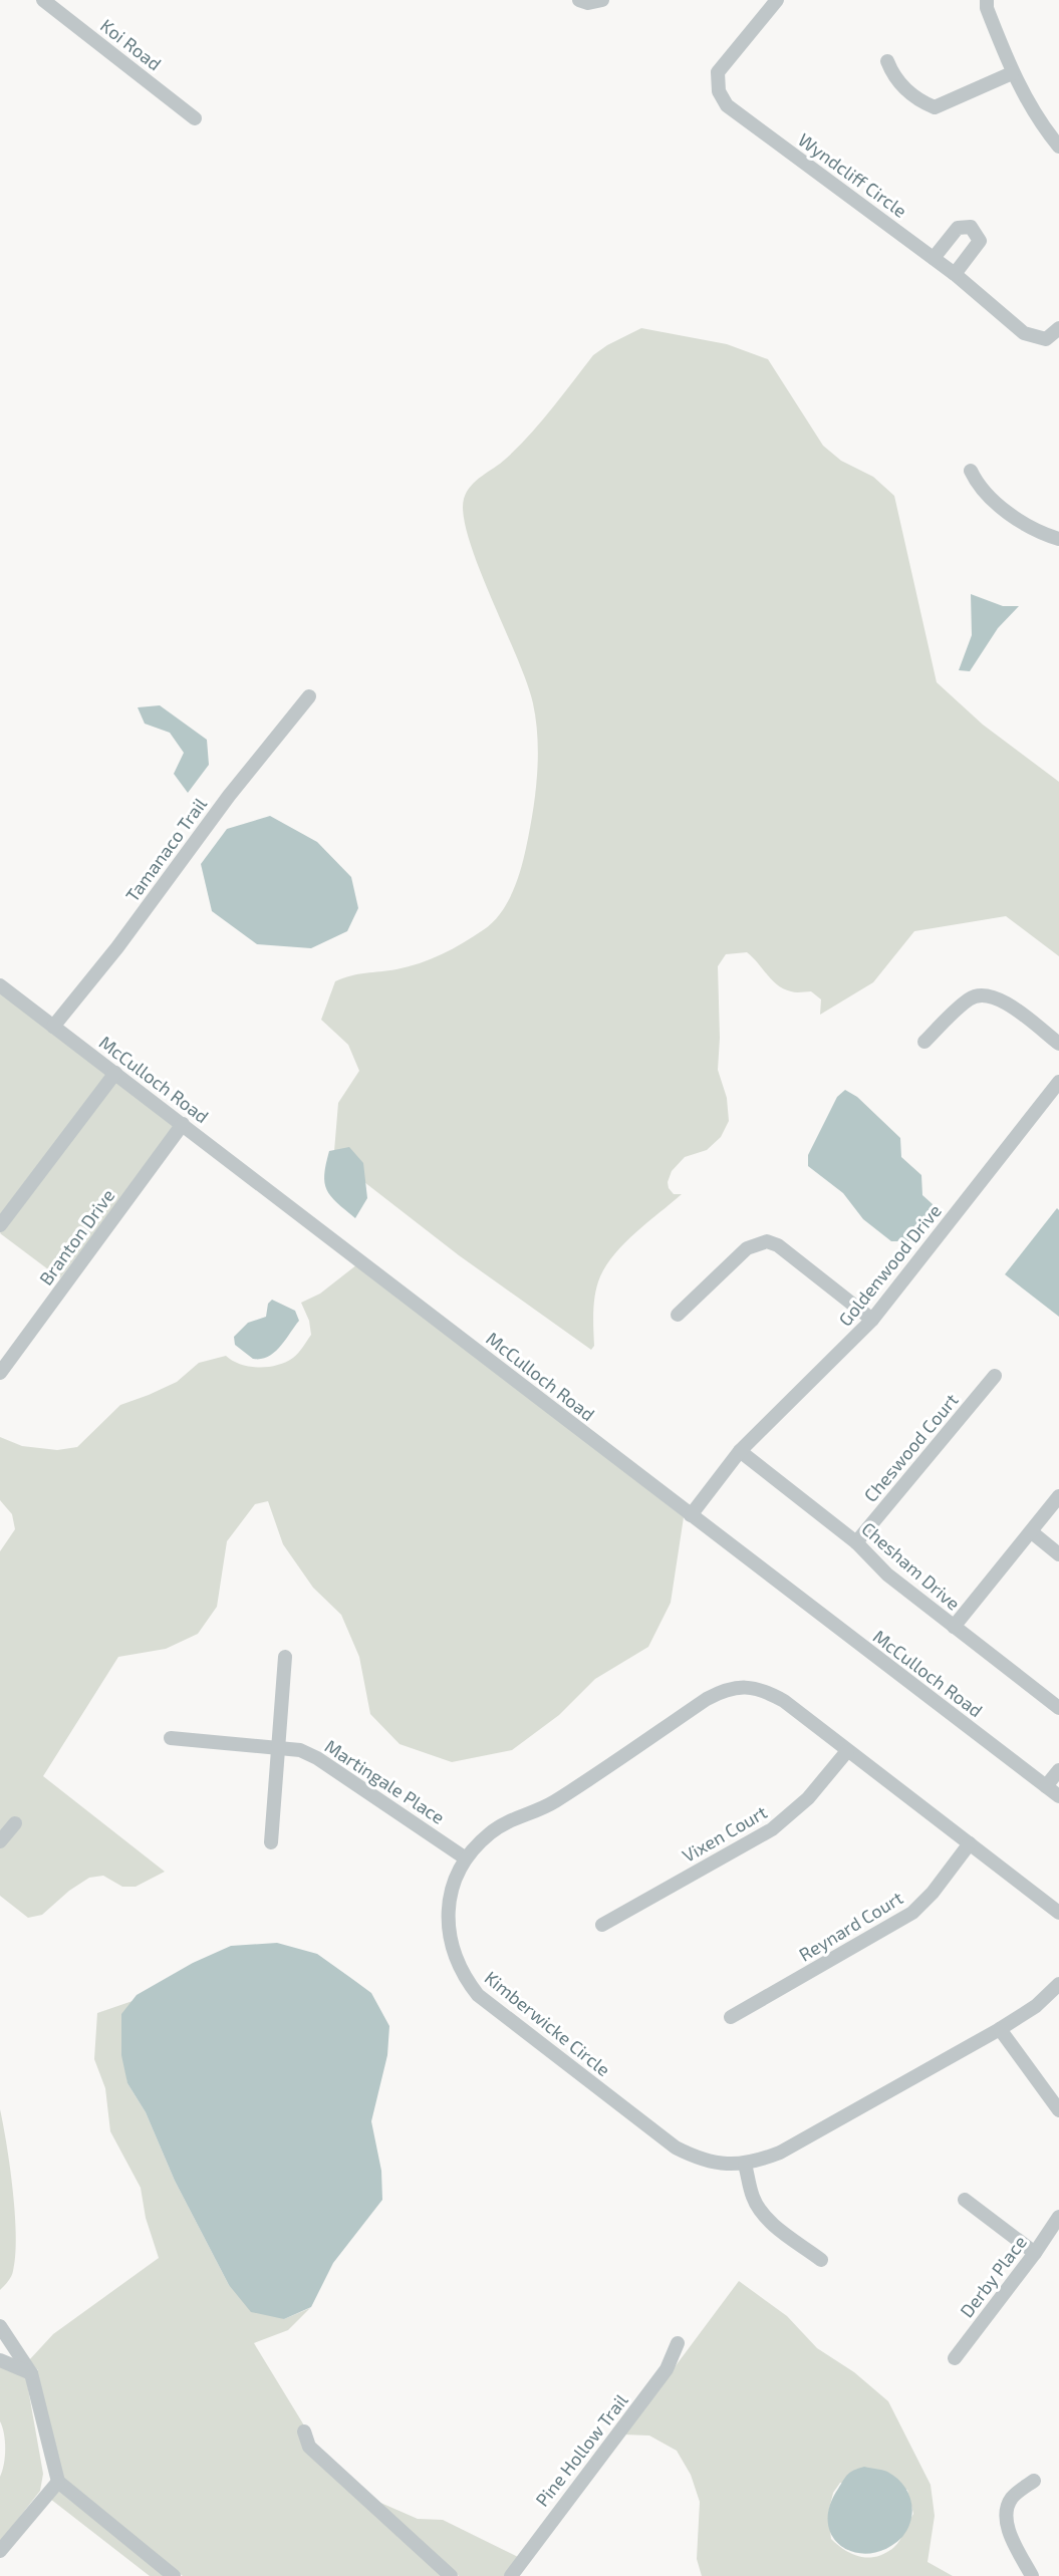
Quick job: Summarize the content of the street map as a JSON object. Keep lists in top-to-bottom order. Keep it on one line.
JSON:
{"streets":{"street":["Koi Road","Wyndcliff Circle","Tamanaco Trail","McCulloch Road","Branton Drive","Goldenwood Drive","Cheswood Court","Chesham Drive","Martingale Place","Vixen Court","Reynard Court","Kimberwicke Circle","Derby Place","Pine Hollow Trail"]},"crossings":[["Tamanaco Trail","McCulloch Road"],["McCulloch Road","Branton Drive"],["McCulloch Road","Goldenwood Drive"],["Goldenwood Drive","Chesham Drive"],["Cheswood Court","Chesham Drive"],["Martingale Place","Kimberwicke Circle"],["Vixen Court","Kimberwicke Circle"],["Reynard Court","Kimberwicke Circle"]]}
